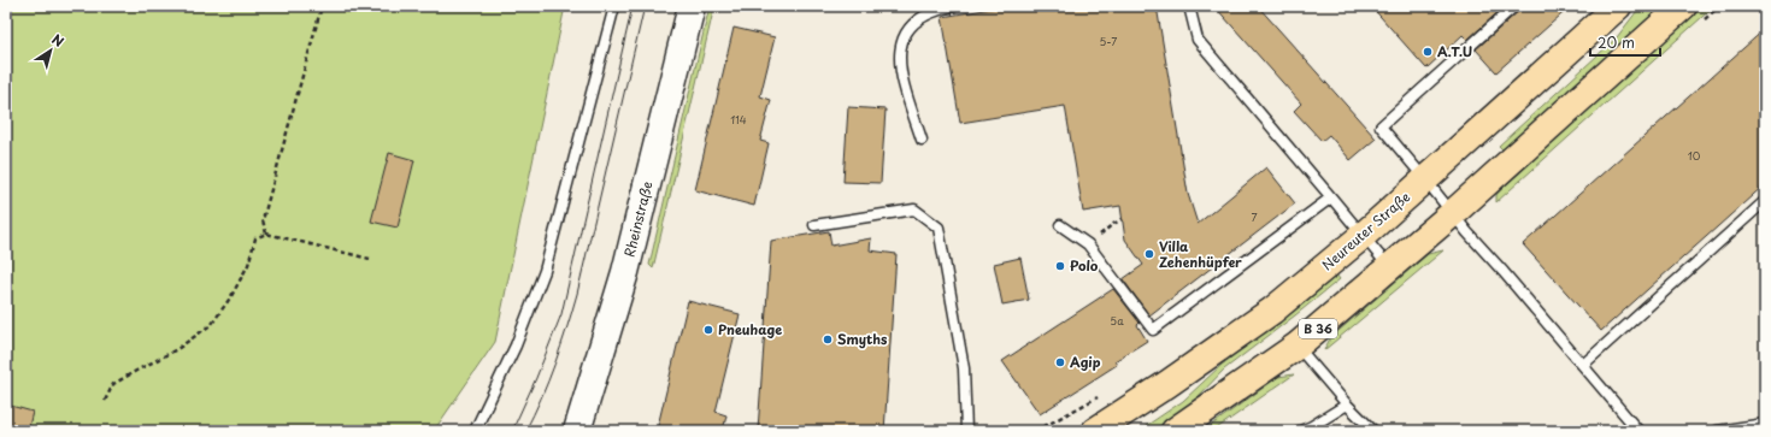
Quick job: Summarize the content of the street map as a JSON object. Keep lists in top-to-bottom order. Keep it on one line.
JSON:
{"streets":{"main road":["Rheinstraße","Neureuter Straße","B 36"]},"places":["A.T.U","Villa Zehenhüpfer","Polo","Pneuhage","Smyths","Agip"],"house_numbers":["5-7","114","10","7","5a"],"scale_bar":"20 m","north":"top right"}
